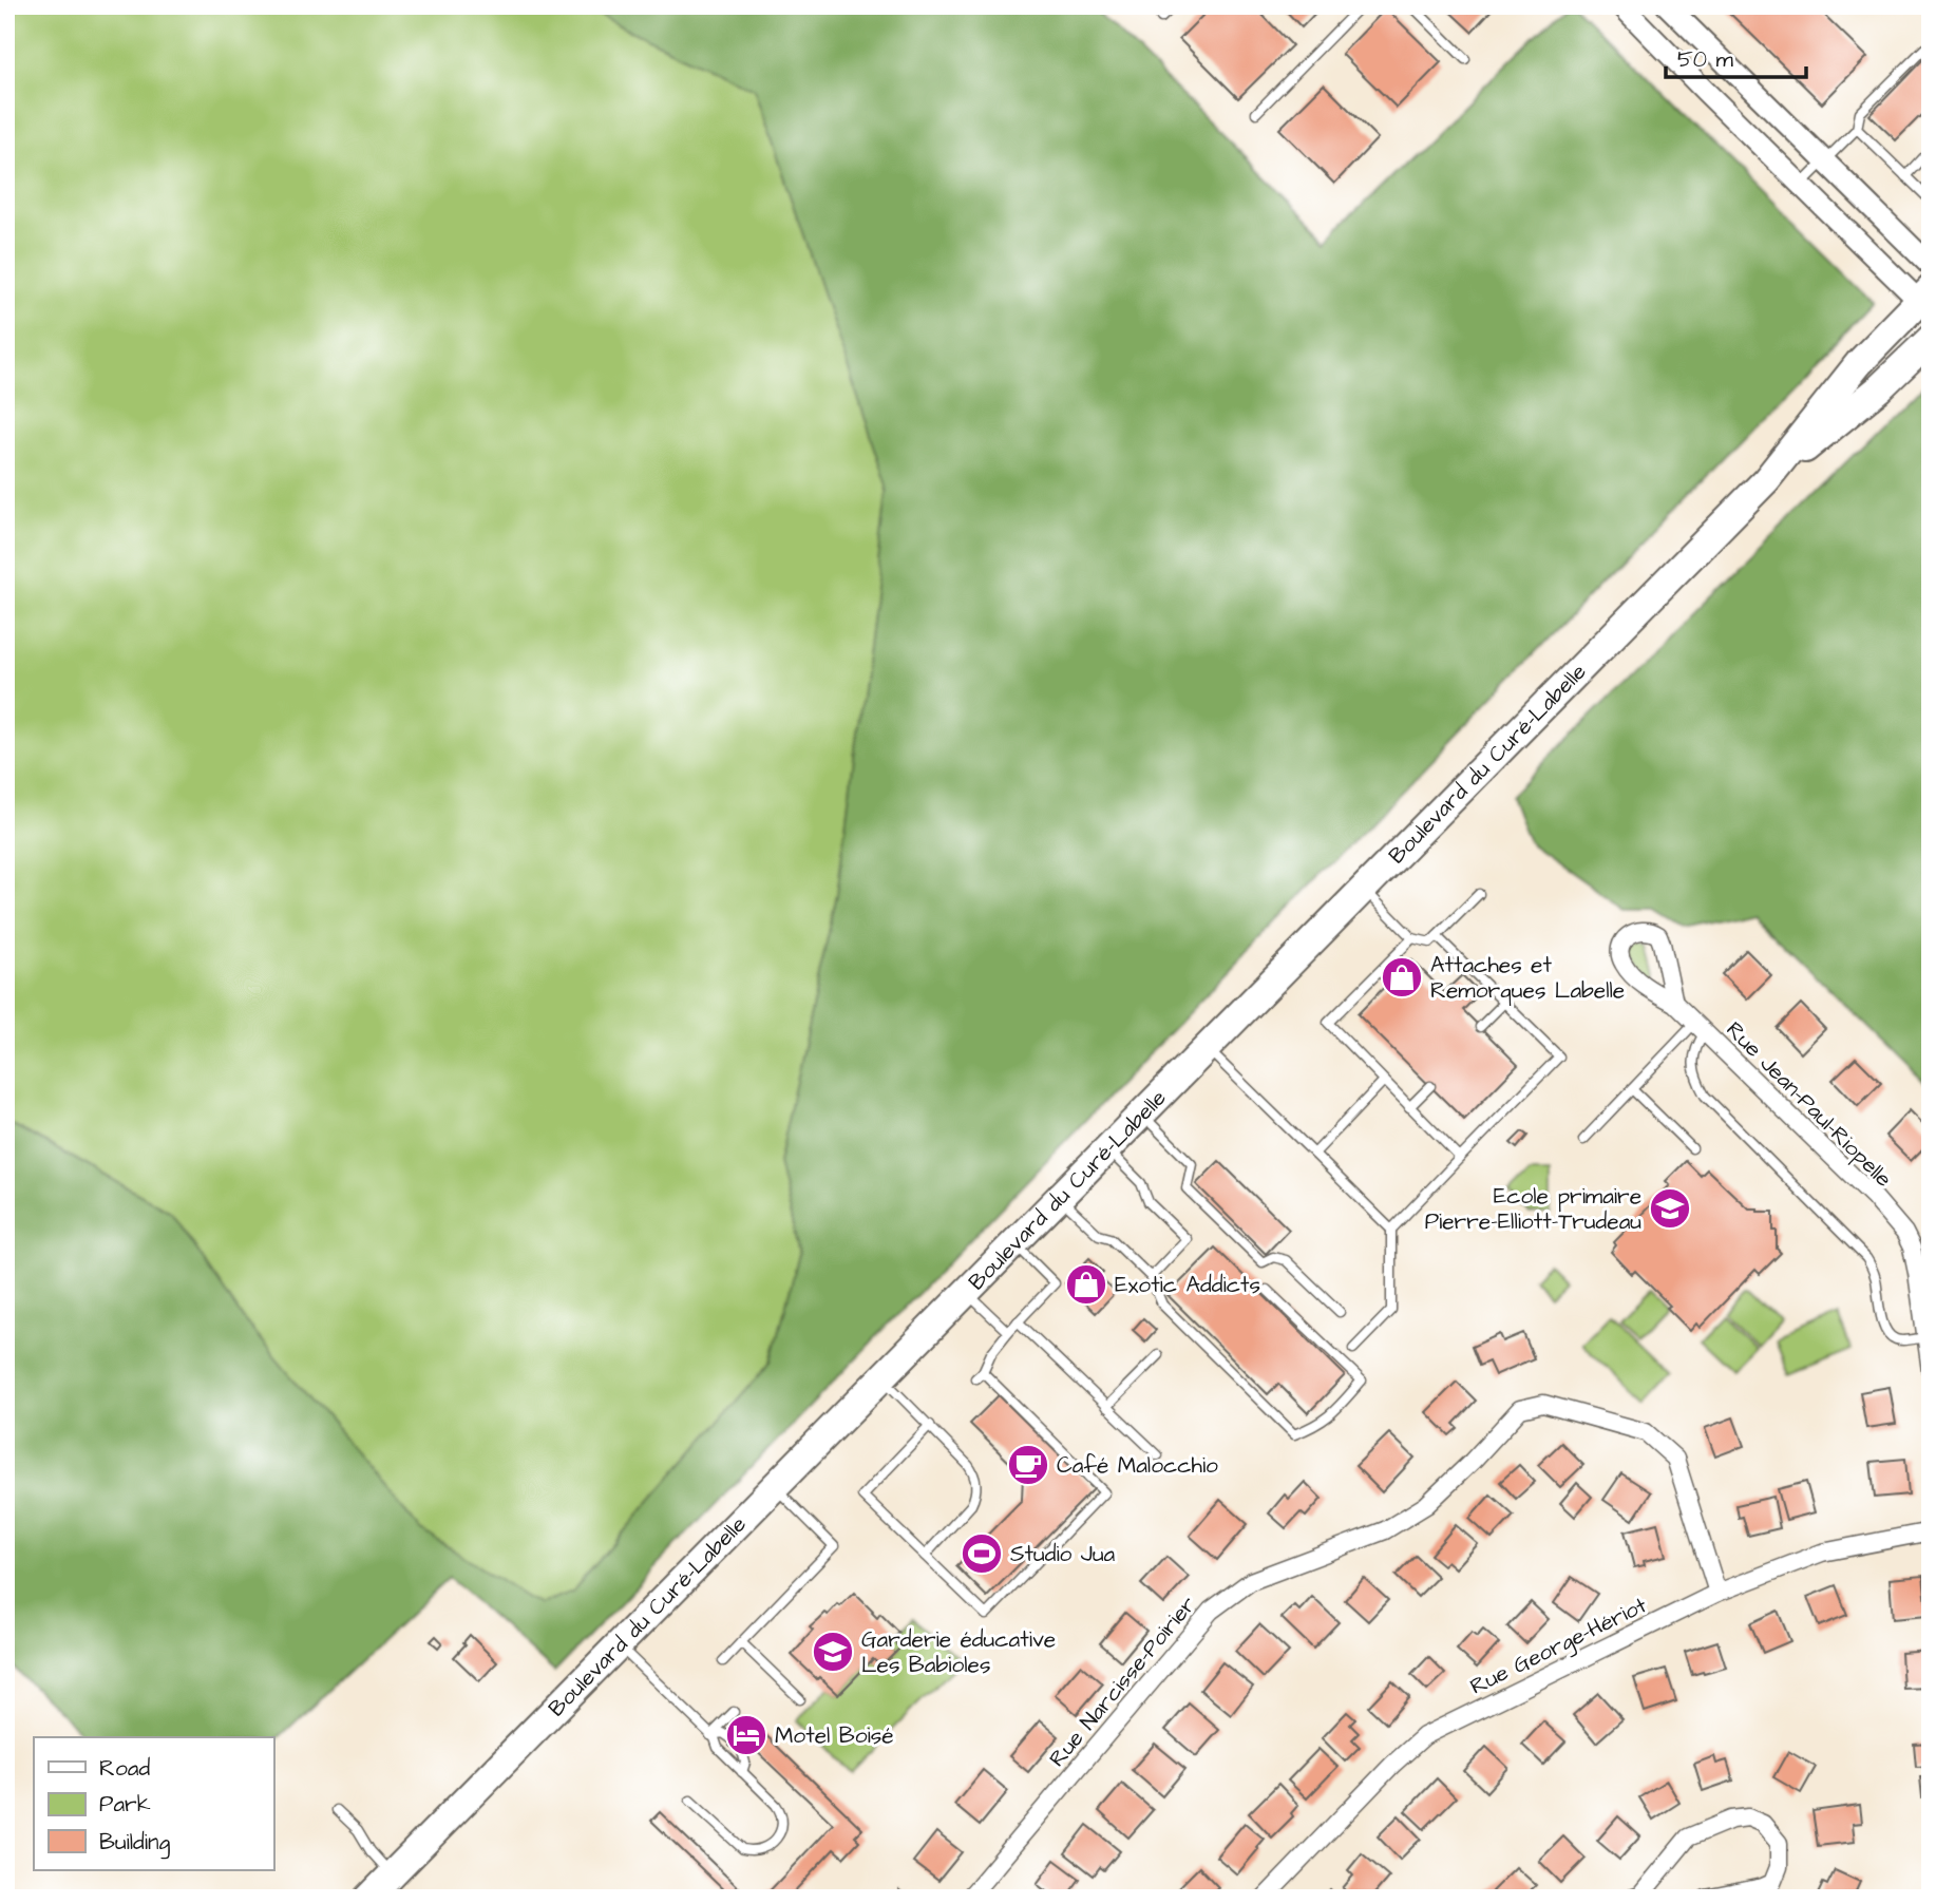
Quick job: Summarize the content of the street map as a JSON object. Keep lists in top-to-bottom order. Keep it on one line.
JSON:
{"streets":{"main road":["Boulevard du Curé-Labelle"],"street":["Rue Jean-Paul-Riopelle","Rue George-Hériot","Rue Narcisse-Poirier"]},"crossings":[["Rue George-Hériot","Rue Narcisse-Poirier"]],"places":{"shop":["Attaches et Remorques Labelle","Exotic Addicts"],"school or university":["Ecole primaire Pierre-Elliott-Trudeau","Garderie éducative Les Babioles"],"cafe":["Café Malocchio"],"sports":["Studio Jua"],"hotel":["Motel Boisé"]},"legend":["Road","Park","Building"],"scale_bar":"50 m"}
